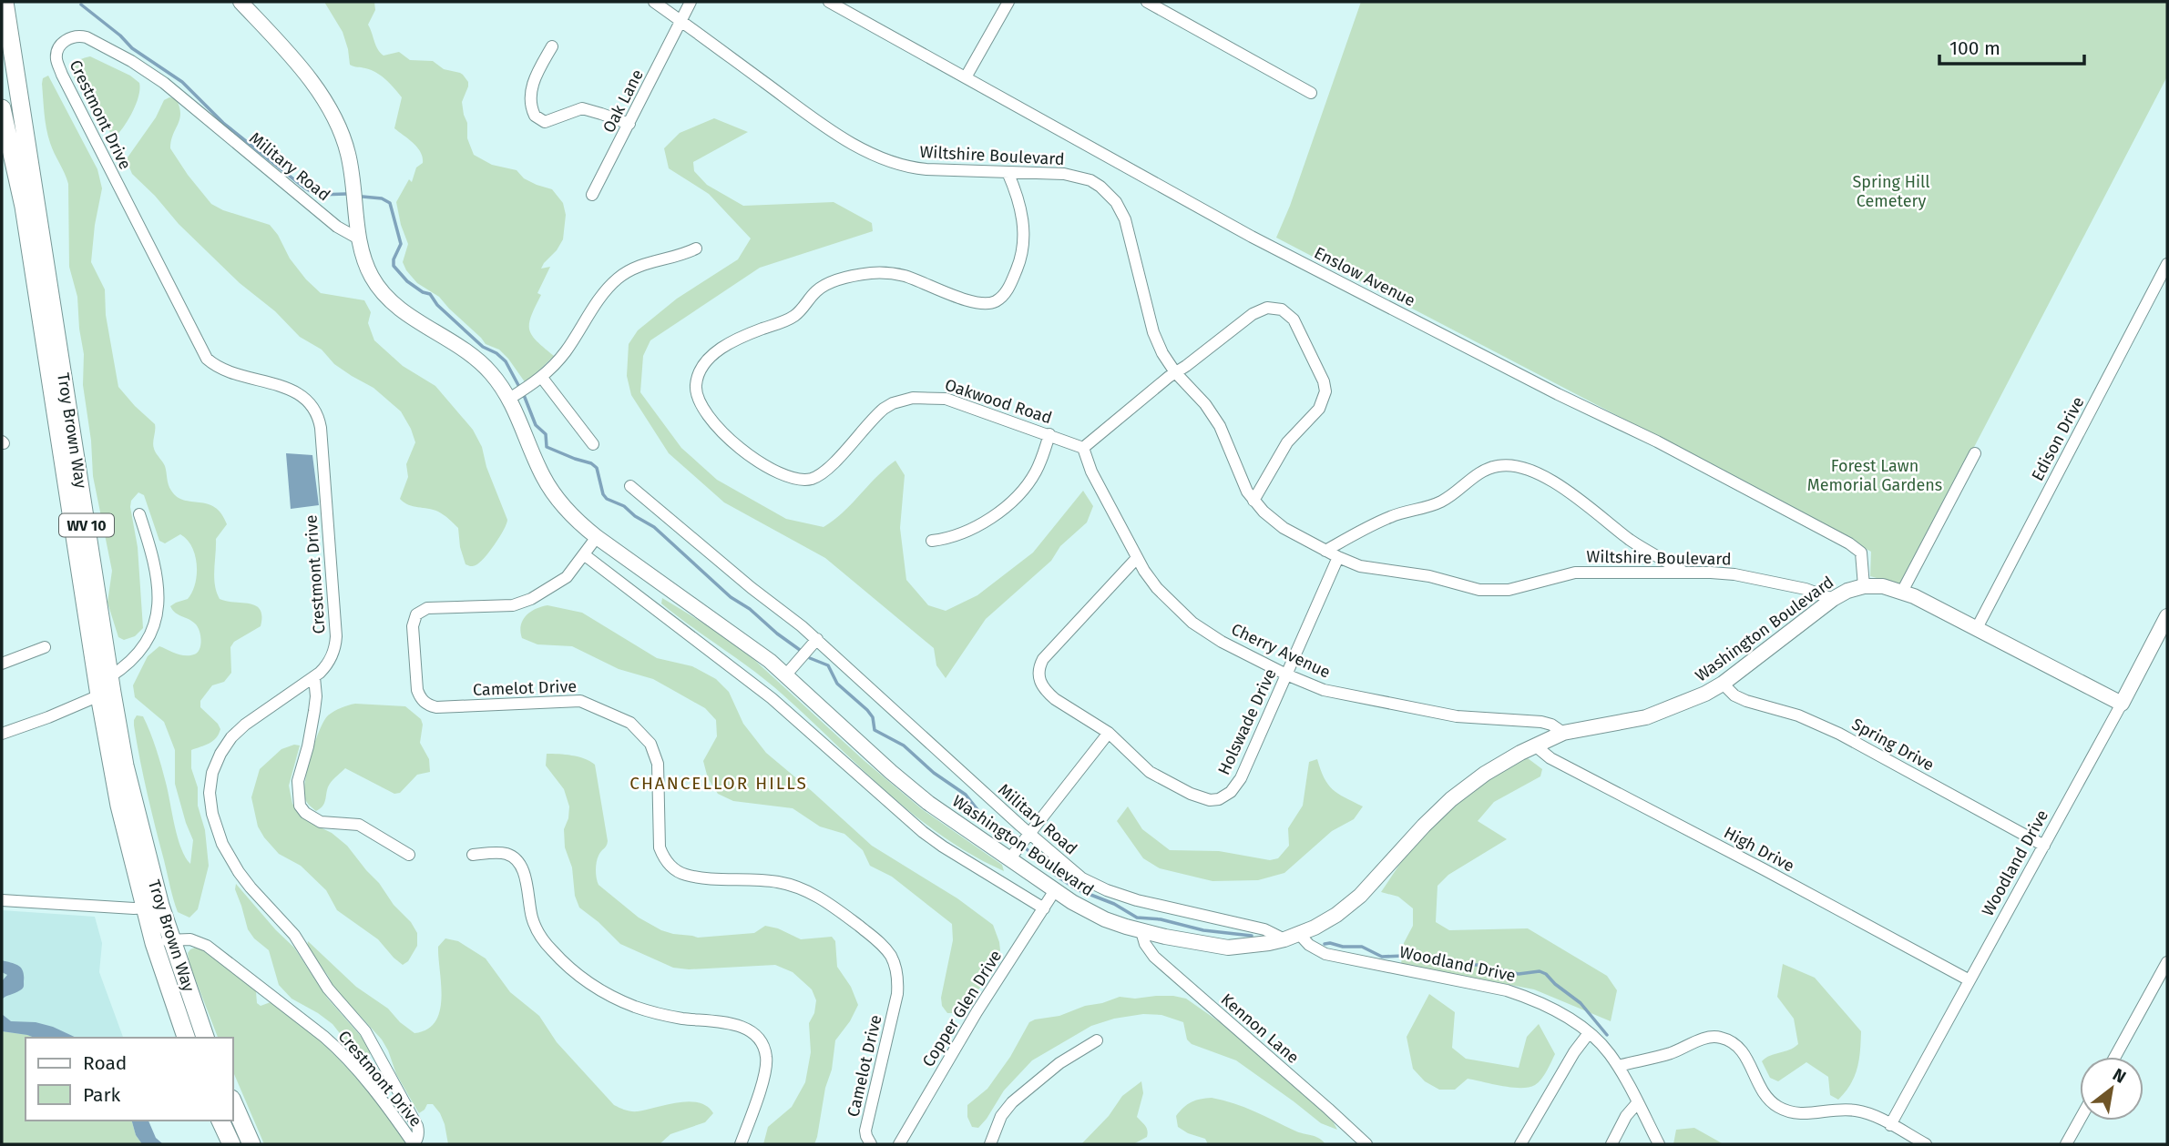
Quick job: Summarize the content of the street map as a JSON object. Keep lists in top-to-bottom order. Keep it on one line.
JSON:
{"streets":{"main road":["Troy Brown Way","WV 10"],"street":["Oak Lane","Crestmont Drive","Wiltshire Boulevard","Military Road","Enslow Avenue","Oakwood Road","Edison Drive","Washington Boulevard","Cherry Avenue","Camelot Drive","Holswade Drive","Spring Drive","High Drive","Woodland Drive","Copper Glen Drive","Kennon Lane"]},"crossings":[["Oak Lane","Wiltshire Boulevard"],["Crestmont Drive","Military Road"],["Crestmont Drive","Troy Brown Way"],["Wiltshire Boulevard","Oakwood Road"],["Wiltshire Boulevard","Washington Boulevard"],["Wiltshire Boulevard","Holswade Drive"],["Military Road","Washington Boulevard"],["Enslow Avenue","Washington Boulevard"],["Oakwood Road","Cherry Avenue"],["Edison Drive","Washington Boulevard"],["Washington Boulevard","Cherry Avenue"],["Washington Boulevard","Camelot Drive"],["Washington Boulevard","Spring Drive"],["Washington Boulevard","High Drive"],["Washington Boulevard","Woodland Drive"],["Washington Boulevard","Copper Glen Drive"],["Washington Boulevard","Kennon Lane"],["Cherry Avenue","Holswade Drive"],["Spring Drive","Woodland Drive"],["High Drive","Woodland Drive"]],"districts":["CHANCELLOR HILLS"],"parks":["Spring Hill Cemetery","Forest Lawn Memorial Gardens"],"legend":["Road","Park"],"scale_bar":"100 m","north":"top right"}
